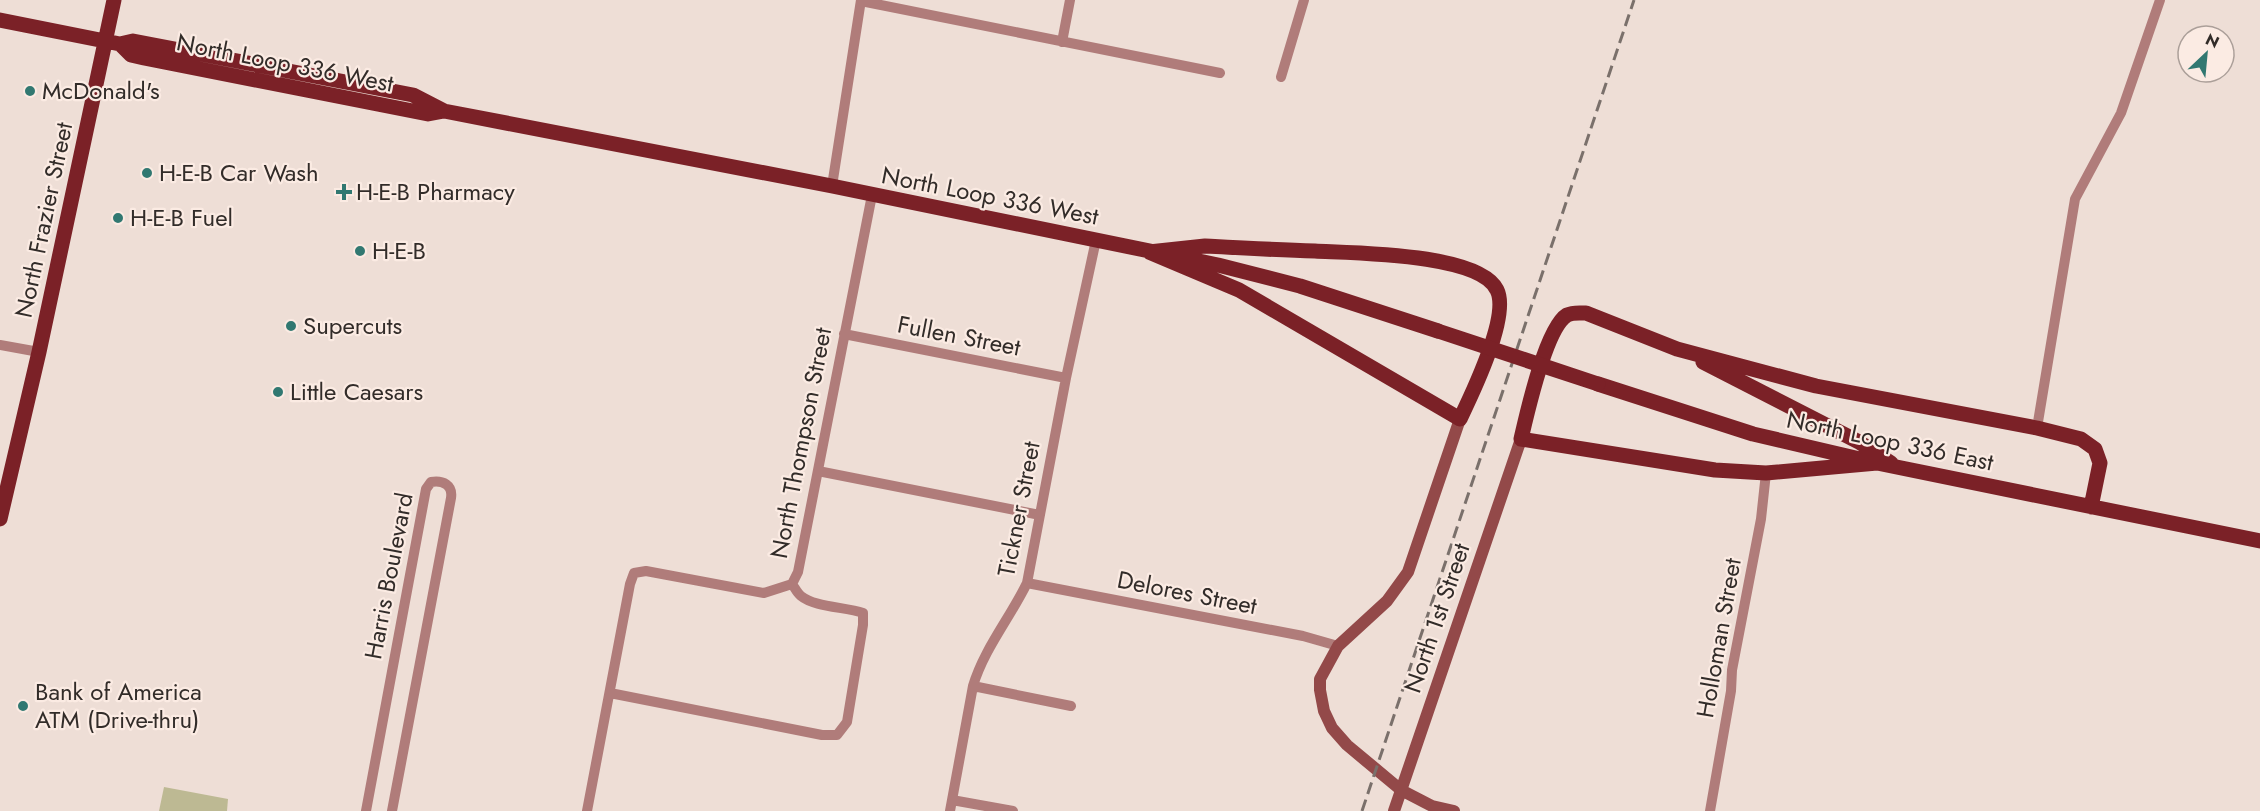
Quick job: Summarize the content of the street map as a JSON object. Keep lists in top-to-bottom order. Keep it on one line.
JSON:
{"streets":{"main road":["North Loop 336 West","North Frazier Street","North Loop 336 East"],"street":["Fullen Street","North Thompson Street","Tickner Street","Harris Boulevard","Delores Street","North 1st Street","Holloman Street"]},"crossings":[["North Loop 336 West","North Frazier Street"],["North Loop 336 West","North Loop 336 East"],["North Loop 336 West","North Thompson Street"],["North Loop 336 West","Tickner Street"],["Fullen Street","North Thompson Street"],["Fullen Street","Tickner Street"],["Tickner Street","Delores Street"]],"places":{"other":["McDonald's","H-E-B Car Wash","H-E-B Fuel","H-E-B","Supercuts","Little Caesars","Bank of America ATM (Drive-thru)"],"health":["H-E-B Pharmacy"]},"north":"top right"}
